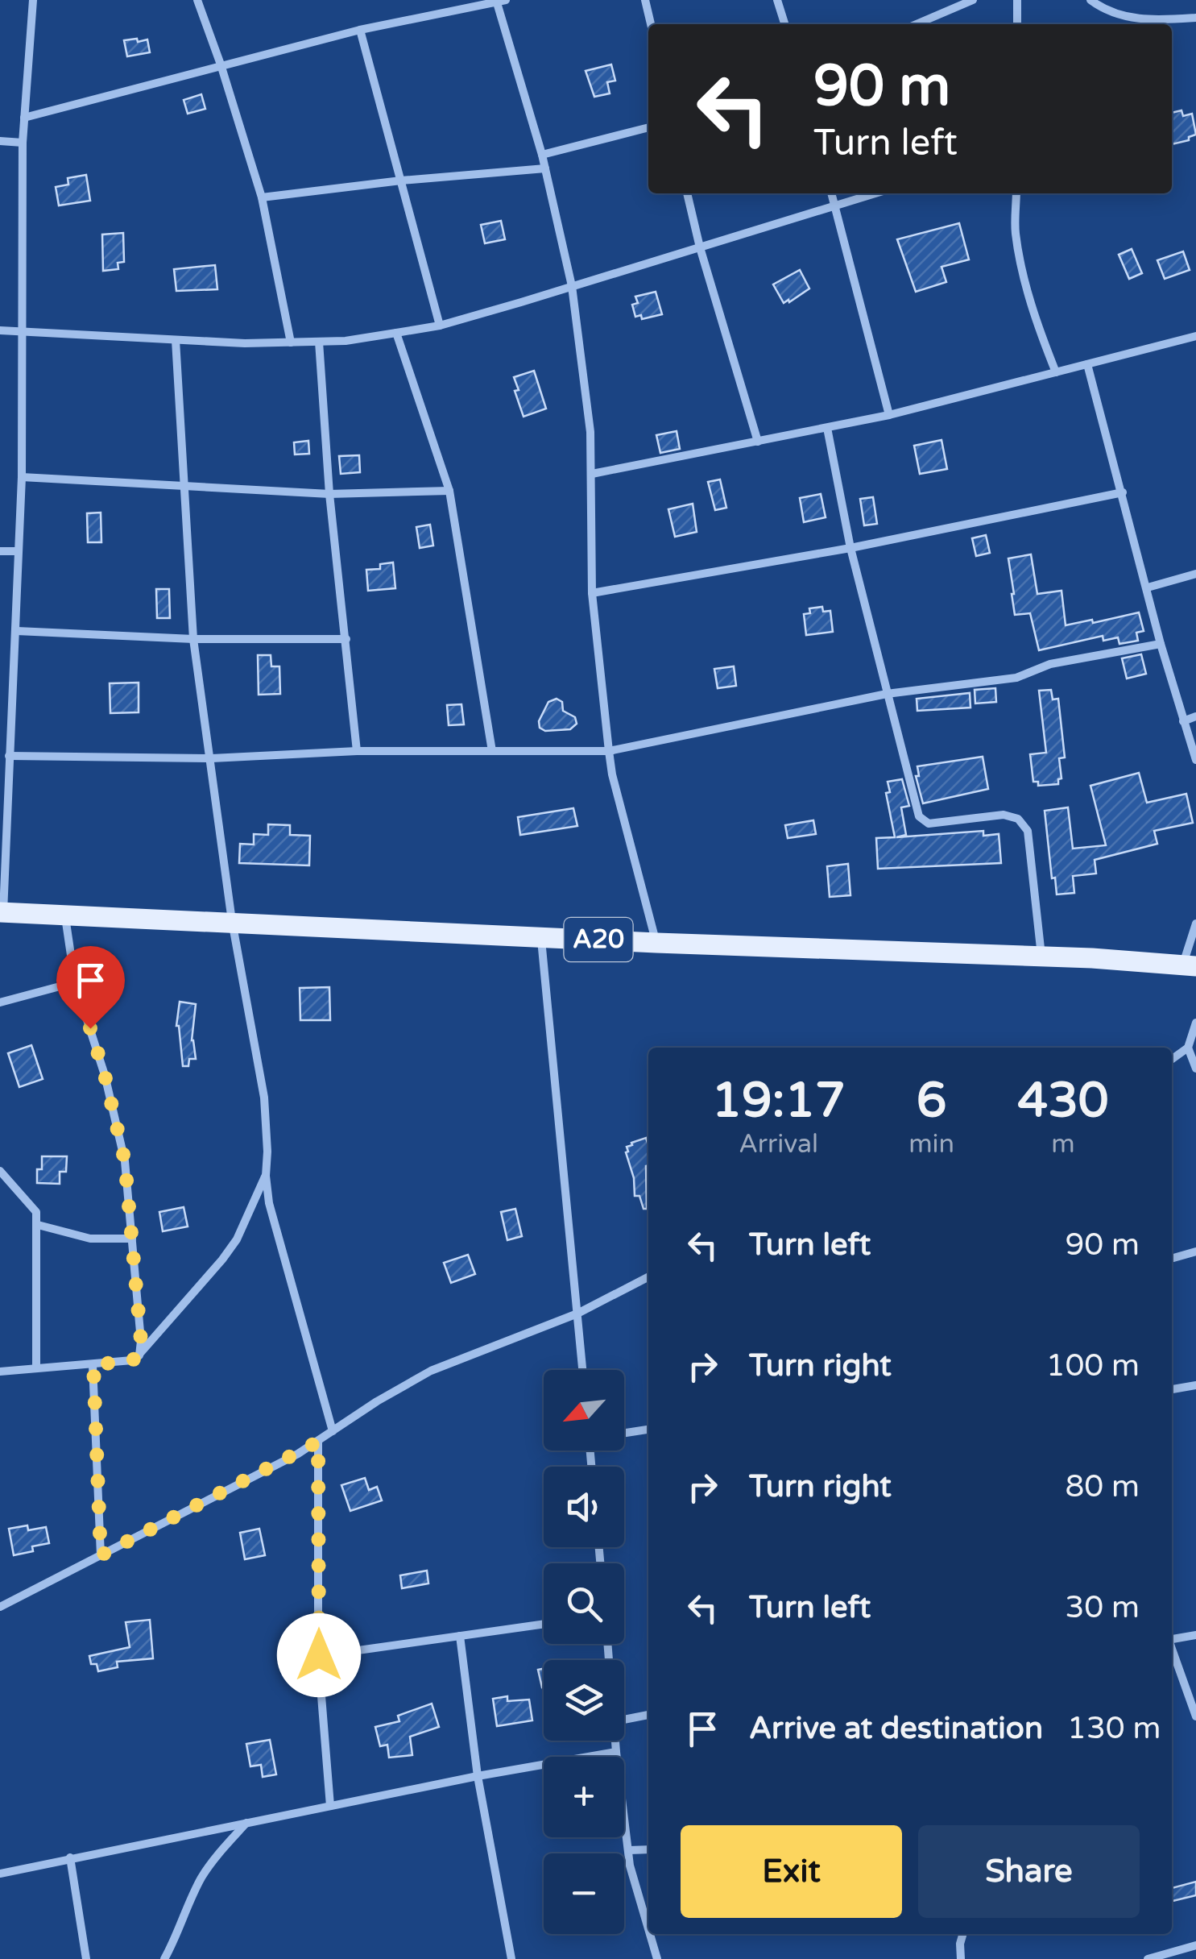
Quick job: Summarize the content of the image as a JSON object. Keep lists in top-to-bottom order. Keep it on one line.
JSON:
{"streets":{"main road":["A20"]},"north":"bottom left","page":{"turn":["90 m","Turn left"],"eta":["19:17","Arrival","6","min","430","m"],"list":[{"name":"Turn left","value":"90 m"},{"name":"Turn right","value":"100 m"},{"name":"Turn right","value":"80 m"},{"name":"Turn left","value":"30 m"},{"name":"Arrive at destination","value":"130 m"}],"map_buttons":["+","−"],"buttons":["Exit","Share"]}}
